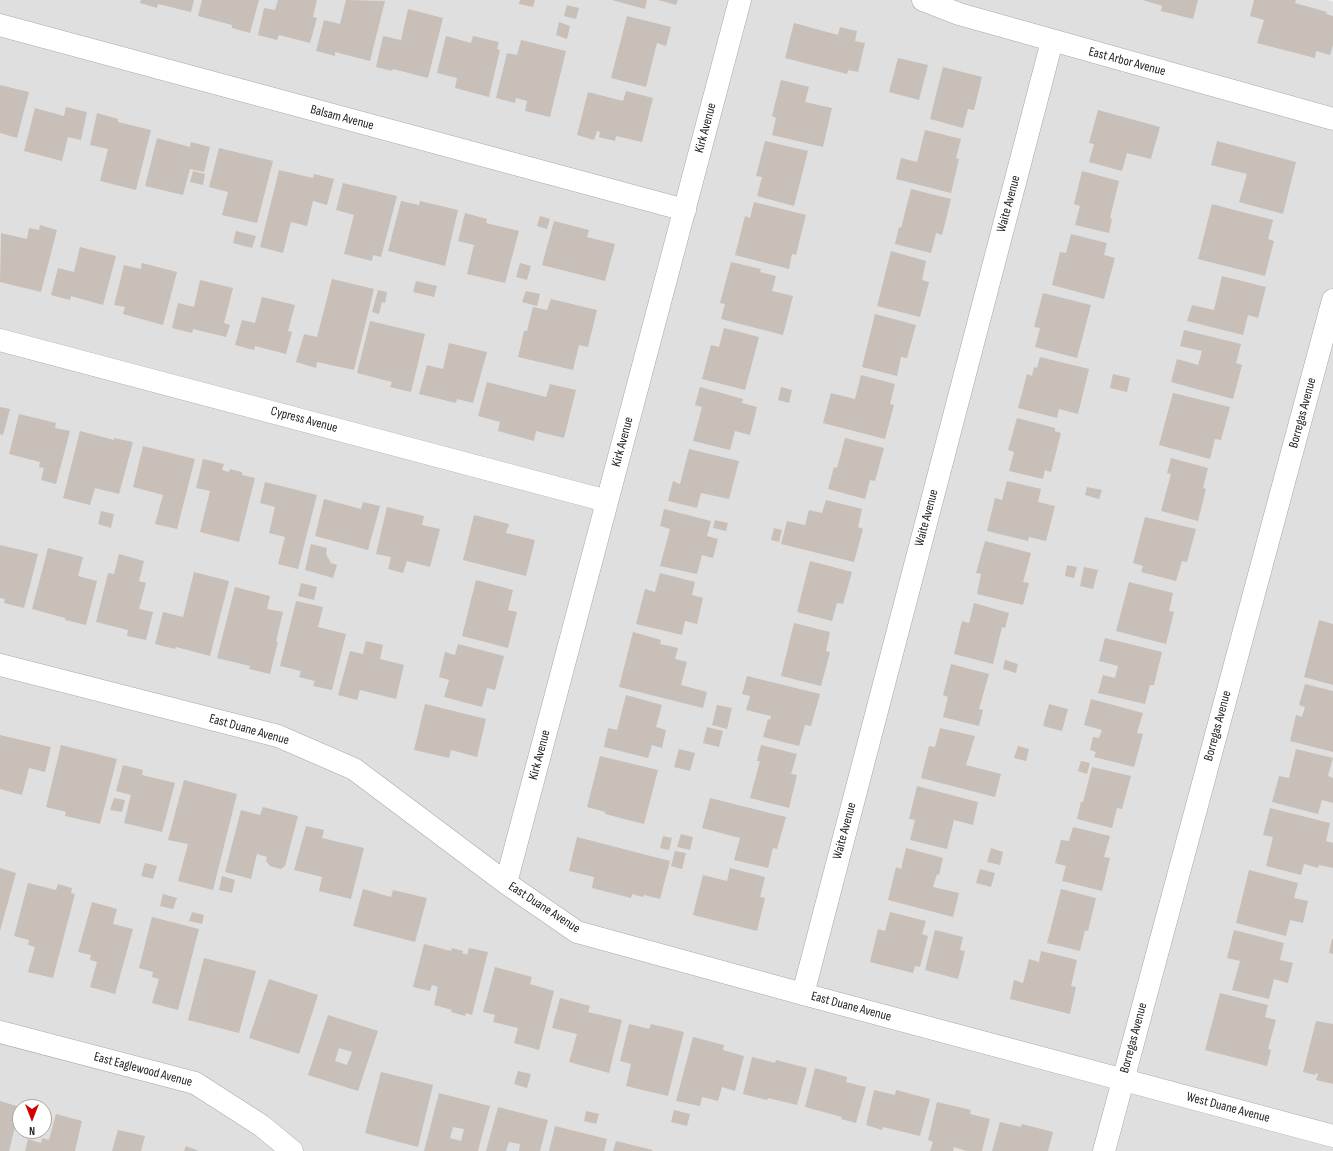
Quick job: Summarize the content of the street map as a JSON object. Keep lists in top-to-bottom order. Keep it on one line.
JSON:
{"streets":{"street":["East Arbor Avenue","Balsam Avenue","Kirk Avenue","Waite Avenue","Borregas Avenue","Cypress Avenue","East Duane Avenue","East Eaglewood Avenue","West Duane Avenue"]},"crossings":[["East Arbor Avenue","Waite Avenue"],["Balsam Avenue","Kirk Avenue"],["Kirk Avenue","Cypress Avenue"],["Kirk Avenue","East Duane Avenue"],["Waite Avenue","East Duane Avenue"],["Borregas Avenue","East Duane Avenue"],["Borregas Avenue","West Duane Avenue"],["East Duane Avenue","West Duane Avenue"]],"north":"bottom"}
